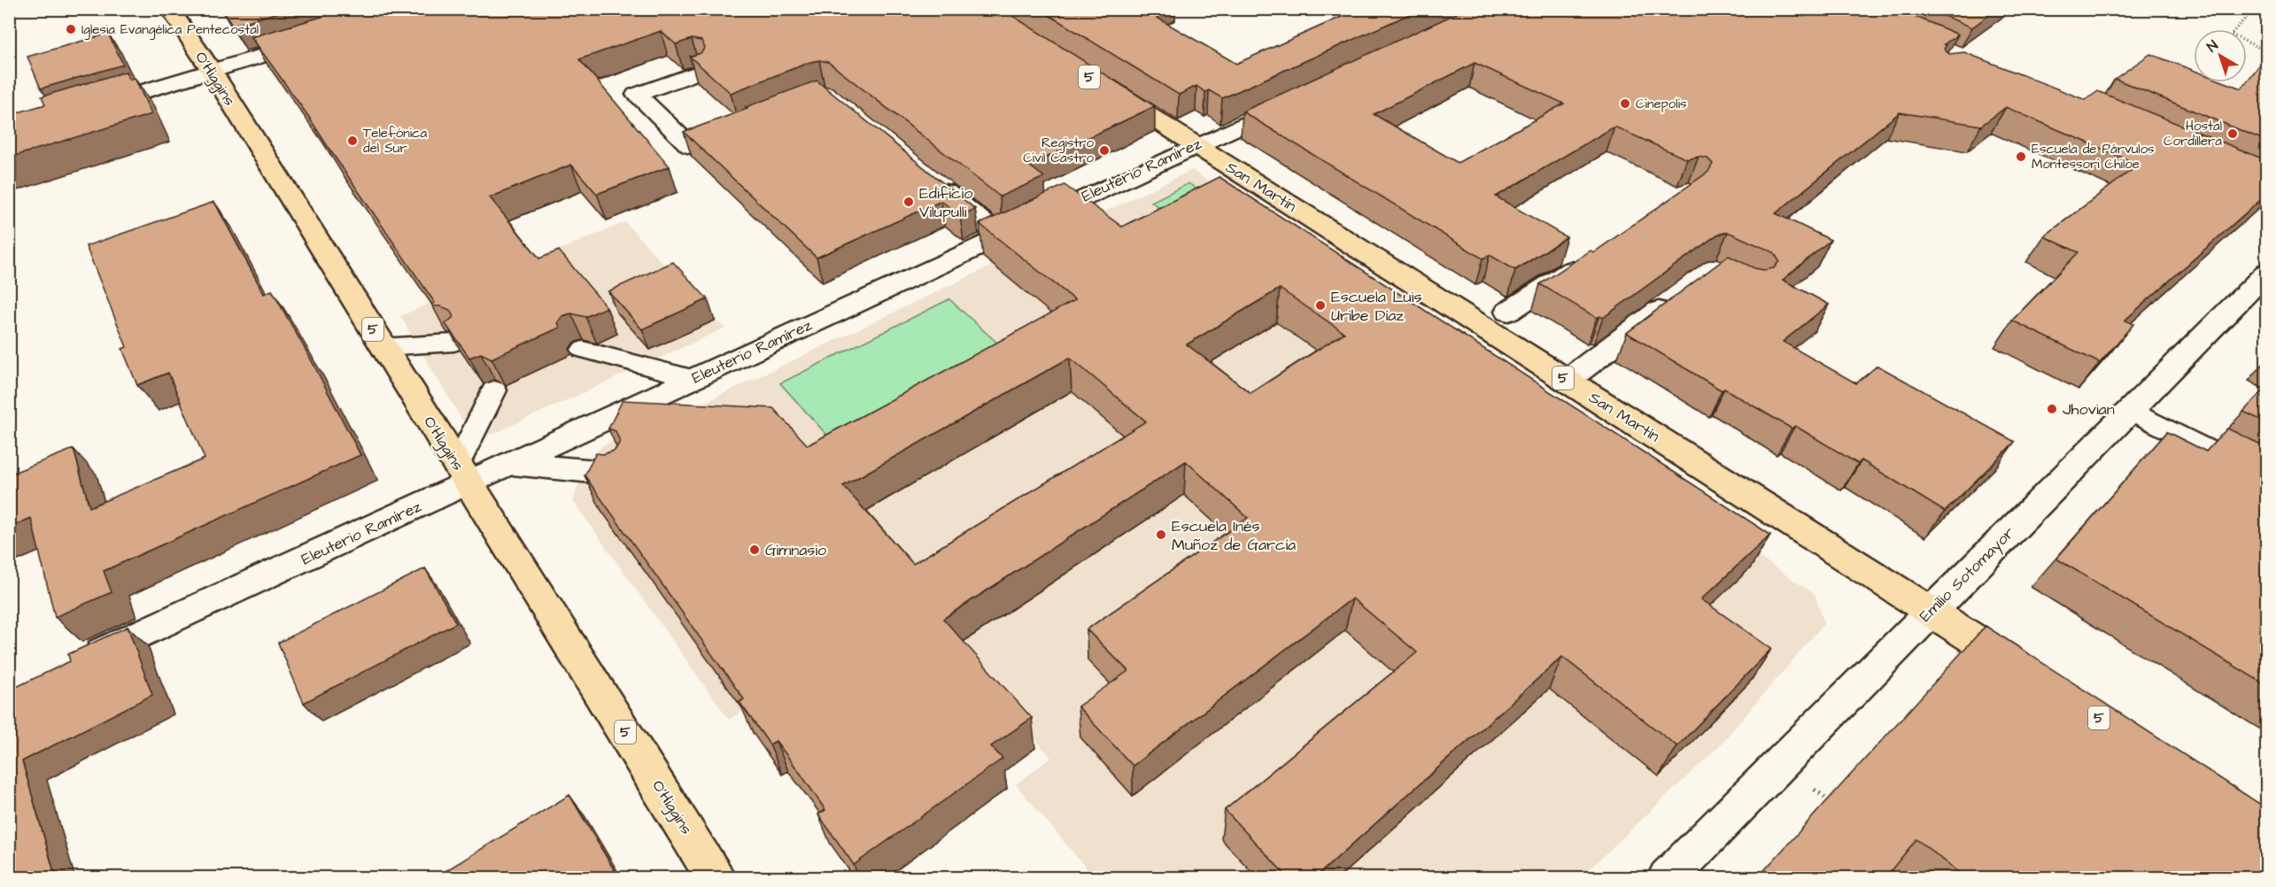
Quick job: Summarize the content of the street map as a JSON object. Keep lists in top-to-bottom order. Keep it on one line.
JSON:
{"streets":{"highway":["5","O'Higgins","San Martín"],"street":["Eleuterio Ramírez","Emilio Sotomayor"]},"crossings":[["O'Higgins","Eleuterio Ramírez"],["Eleuterio Ramírez","San Martín"],["San Martín","Emilio Sotomayor"]],"places":["Iglesia Evangélica Pentecostal","Cinepolis","Hostal Cordillera","Telefónica del Sur","Registro Civil Castro","Escuela de Párvulos Montessori Chiloe","Edificio Vilupulli","Escuela Luis Uribe Díaz","Jhovian","Escuela Inés Muñoz de García","Gimnasio"],"north":"top left"}
